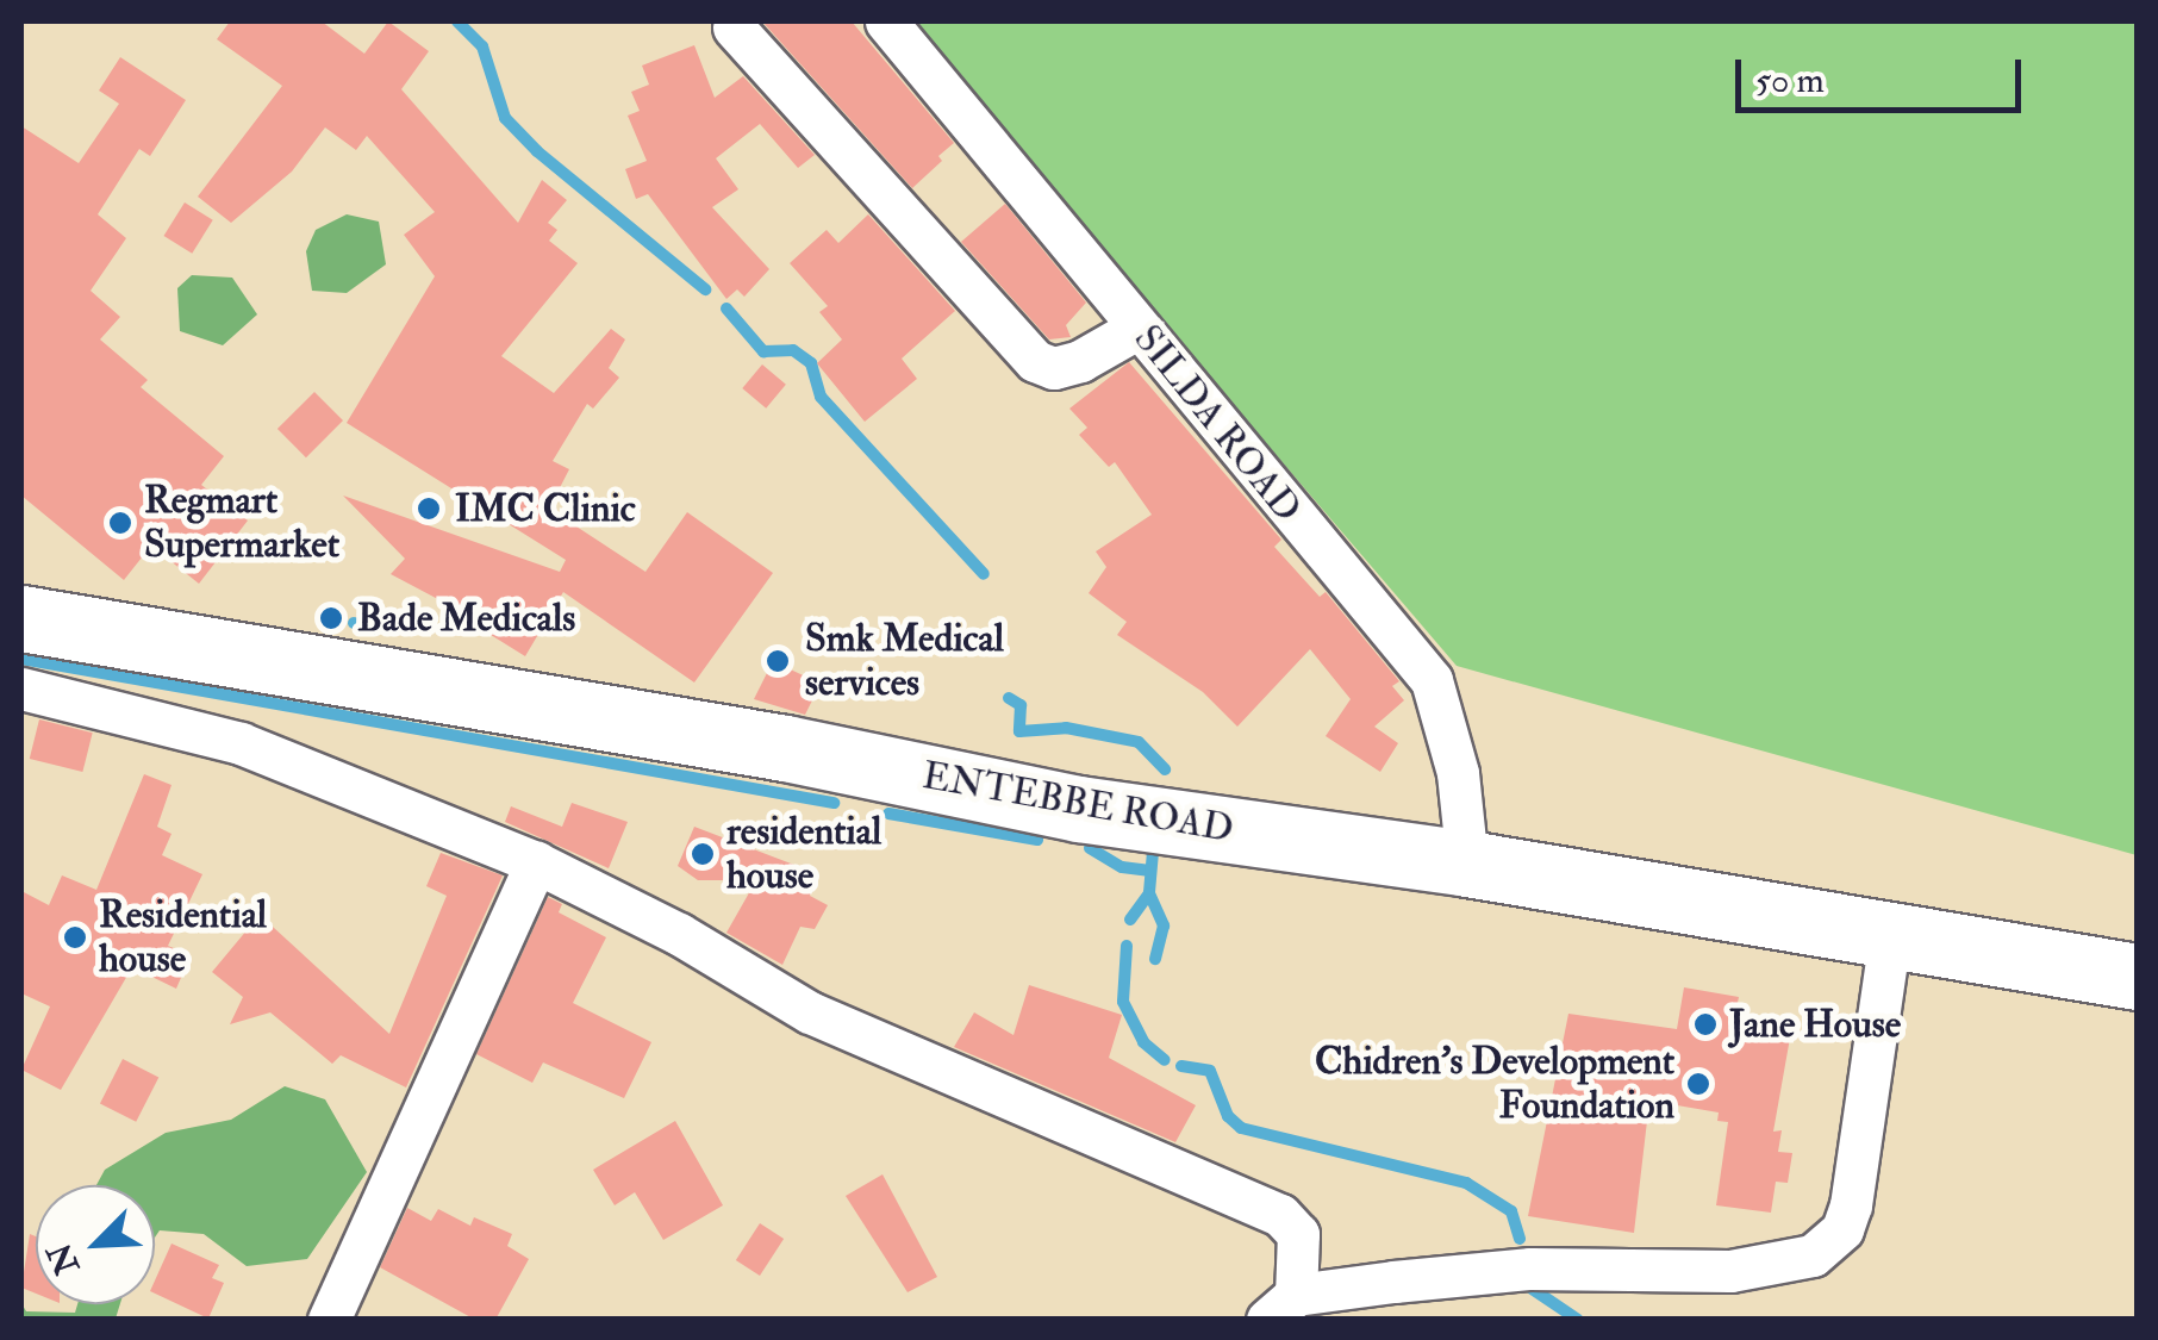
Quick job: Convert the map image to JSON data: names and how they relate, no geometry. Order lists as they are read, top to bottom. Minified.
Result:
{"streets":{"main road":["ENTEBBE ROAD"],"street":["SILDA ROAD"]},"crossings":[["SILDA ROAD","ENTEBBE ROAD"]],"places":["IMC Clinic","Regmart Supermarket","Bade Medicals","Smk Medical services","residential house","Residential house","Jane House","Chidren's Development Foundation"],"scale_bar":"50 m","north":"bottom left"}
